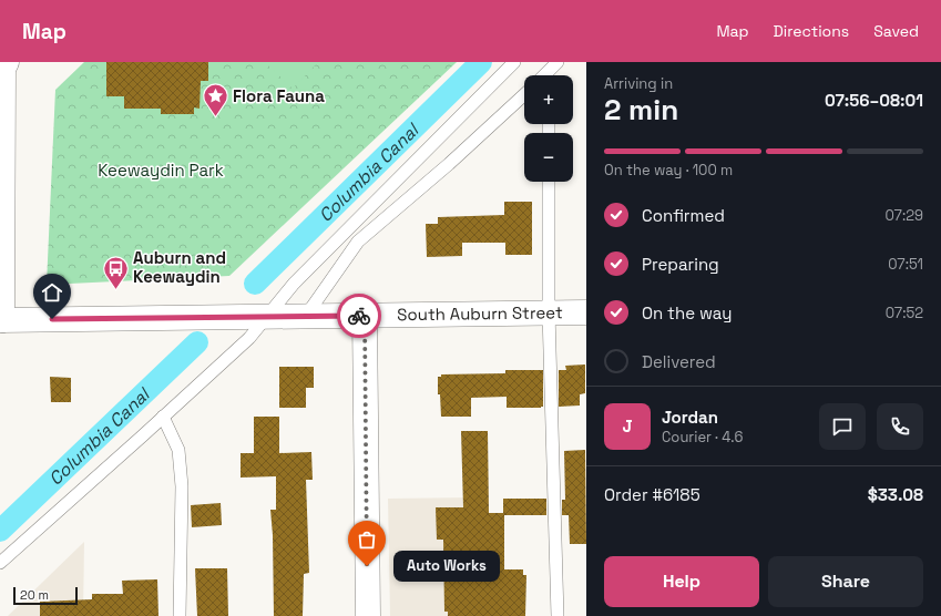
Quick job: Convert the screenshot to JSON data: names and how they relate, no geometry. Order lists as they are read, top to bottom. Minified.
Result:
{"streets":{"street":["South Auburn Street"]},"water":["Columbia Canal"],"parks":["Keewaydin Park"],"places":{"place":["Flora Fauna"],"bus stop":["Auburn and Keewaydin"],"other":["Auto Works"]},"scale_bar":"20 m","page":{"header":"Map","nav":["Map","Directions","Saved"],"heading":["2 min","Arriving in","07:56–08:01"],"panel":["Jordan","Courier · 4.6","Order #6185","$33.08"],"map_buttons":["+","−"],"bar":"On the way · 100 m","list":[["Confirmed","07:29"],["Preparing","07:51"],["On the way","07:52"],"Delivered"],"round":"J","buttons":["Help","Share"],"bubble":"Auto Works","scale":"20 m"}}
